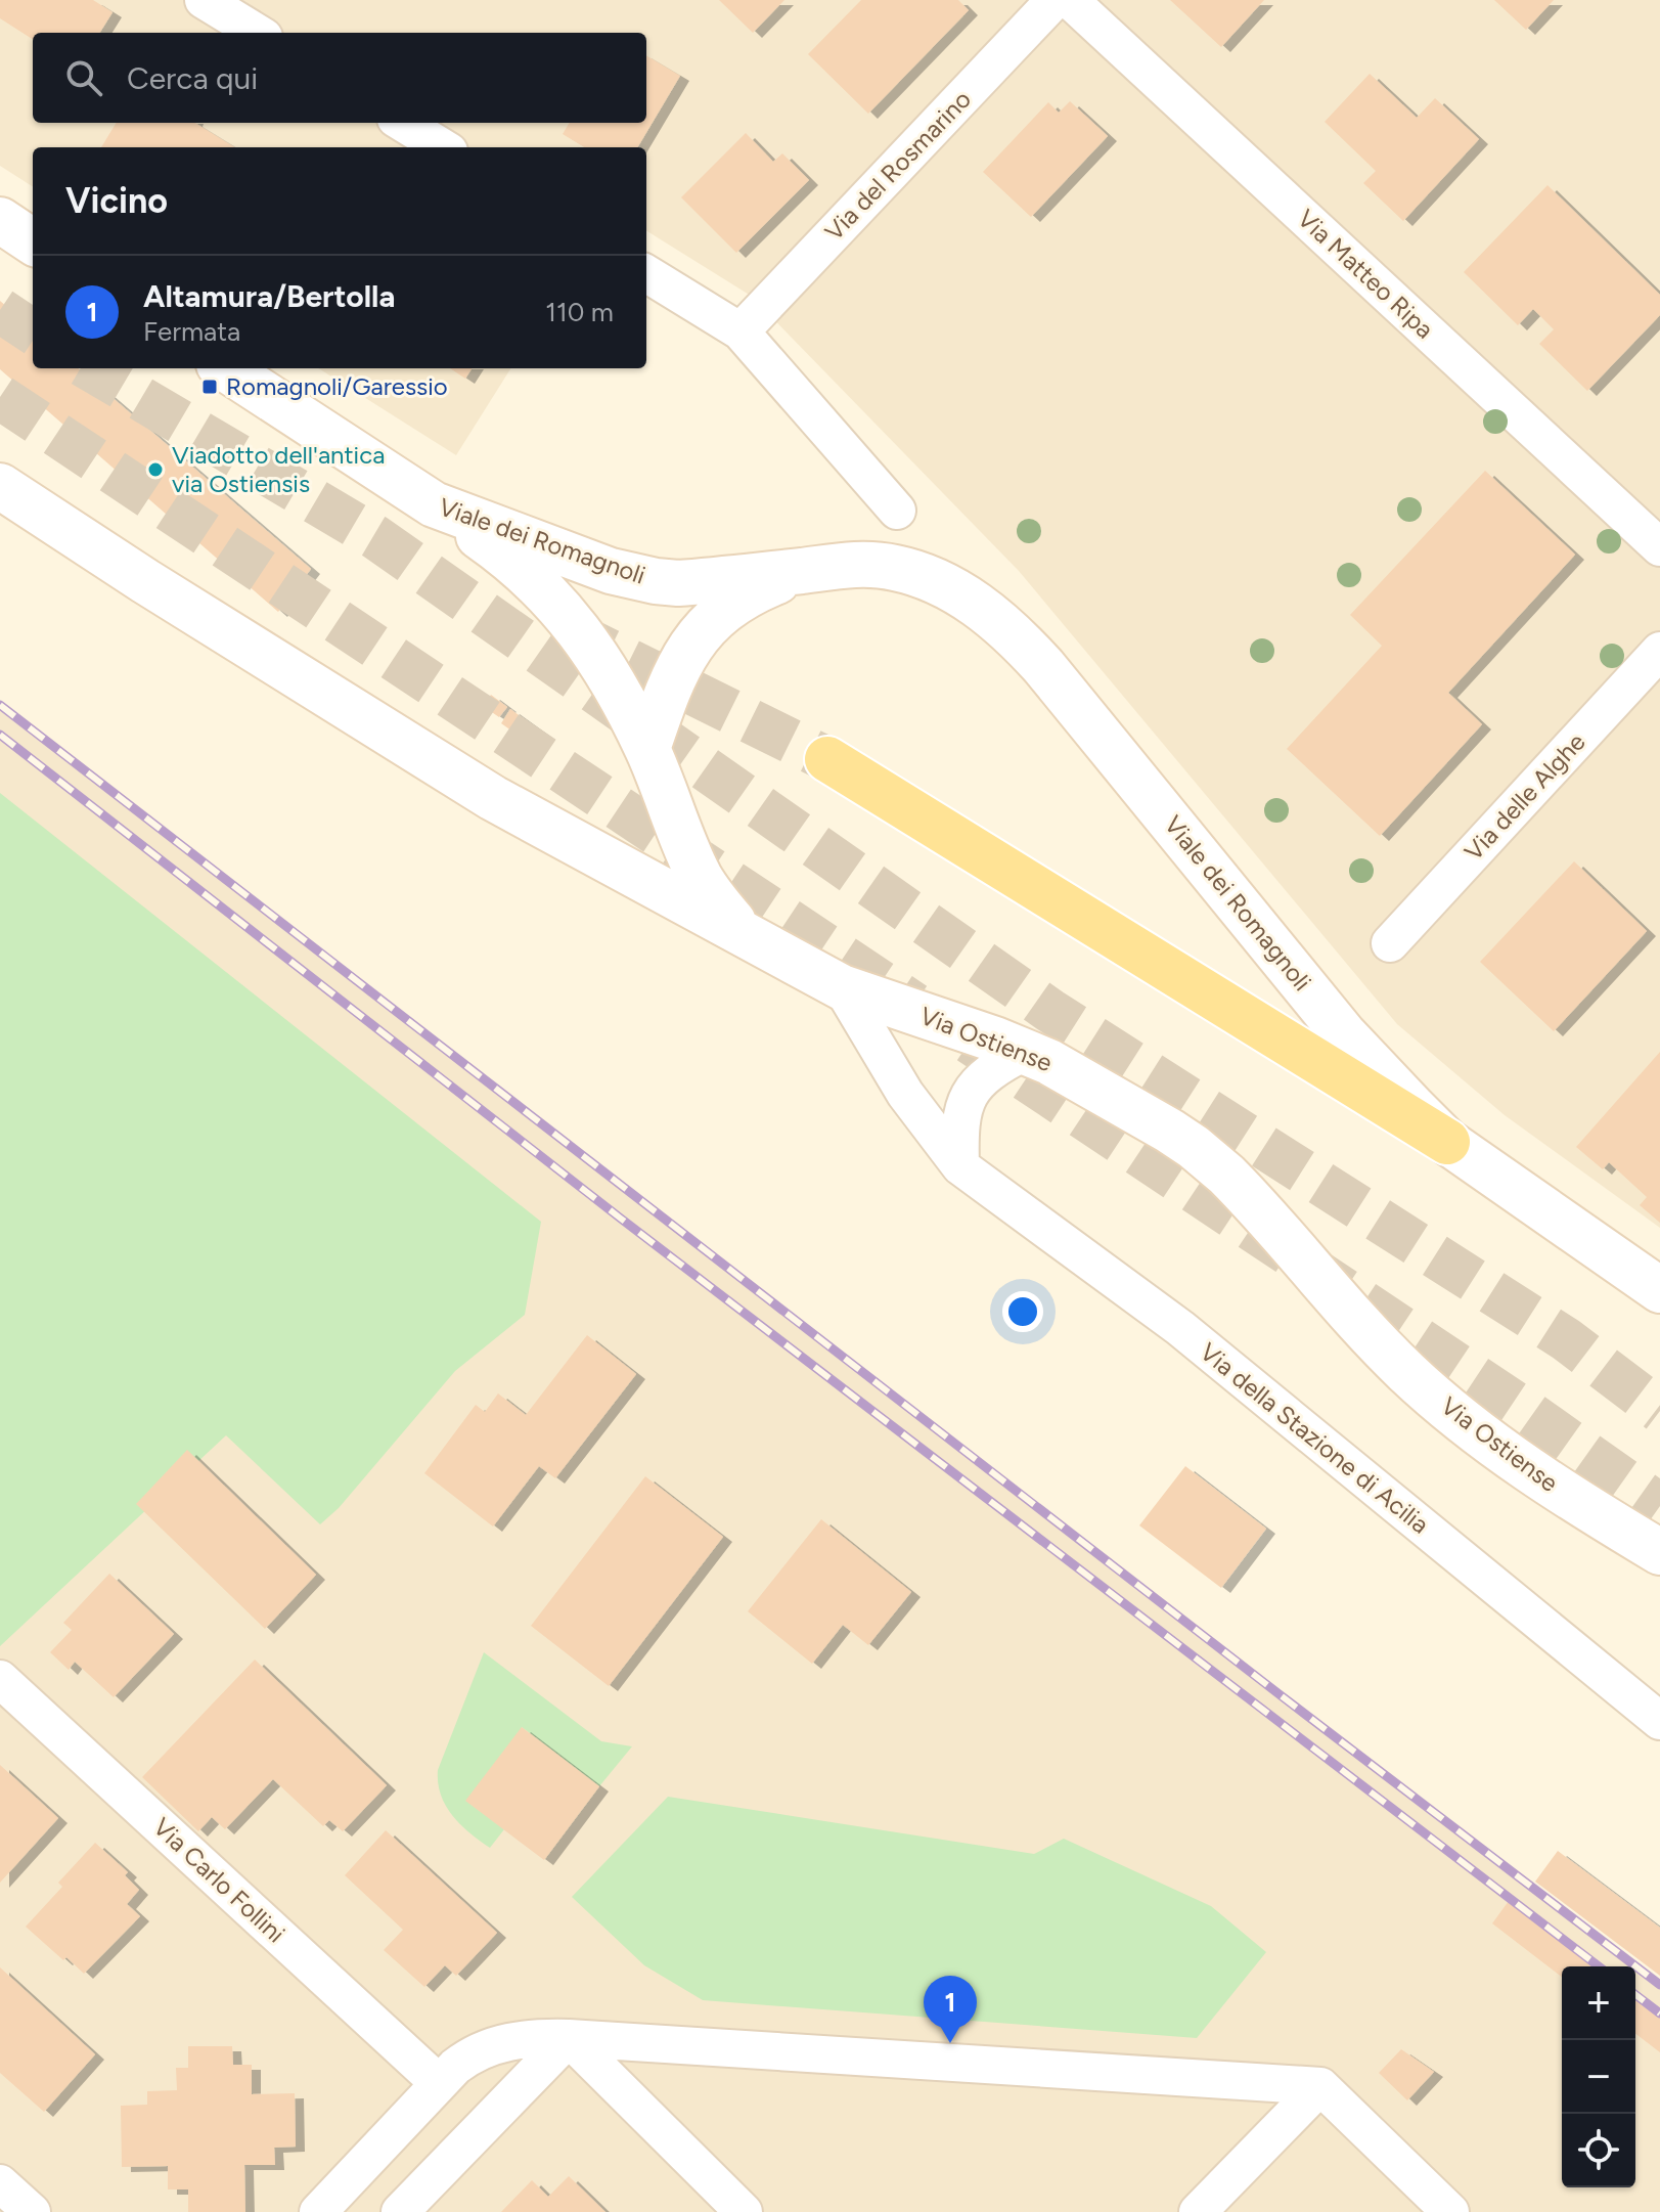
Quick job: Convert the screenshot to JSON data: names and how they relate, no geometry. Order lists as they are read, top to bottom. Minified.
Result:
{"streets":{"main road":["Viale dei Romagnoli","Via Ostiense"],"street":["Via del Rosmarino","Via Matteo Ripa","Via delle Alghe","Via della Stazione di Acilia","Via Carlo Follini"]},"crossings":[["Viale dei Romagnoli","Via Ostiense"],["Via Ostiense","Via della Stazione di Acilia"]],"places":{"transit":["Romagnoli/Garessio"],"other":["Viadotto dell'antica via Ostiensis"]},"page":{"search":"Cerca qui","heading":"Vicino","list":[{"mark":"1","name":"Altamura/Bertolla","note":"Fermata","value":"110 m"}],"map_buttons":["+","−"],"pins":"1"}}
